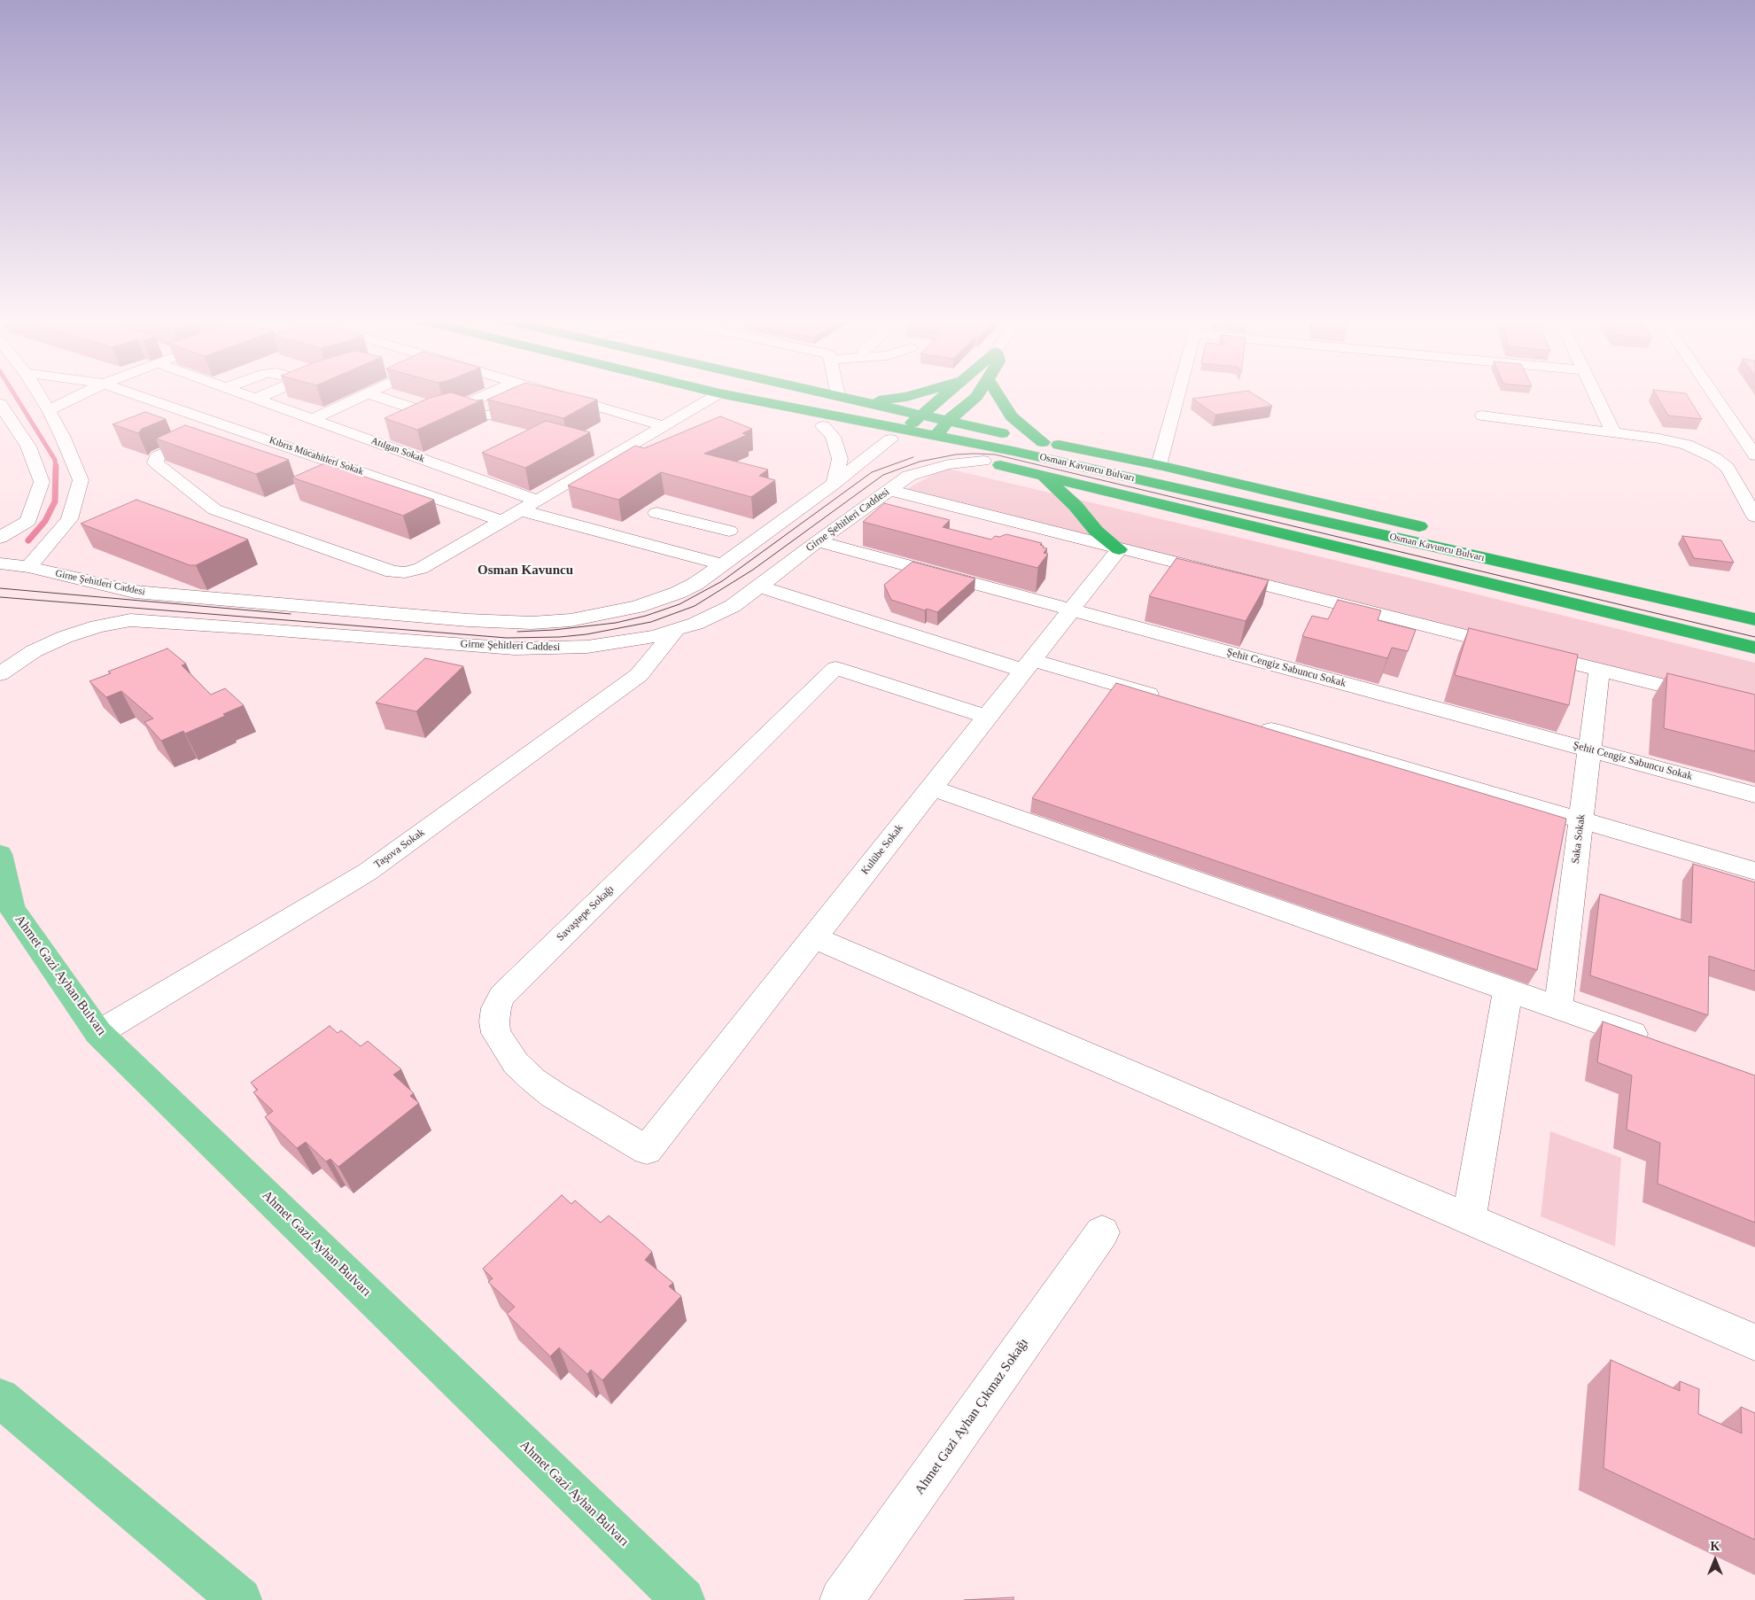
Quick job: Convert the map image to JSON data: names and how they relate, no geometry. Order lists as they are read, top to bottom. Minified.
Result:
{"streets":{"highway":["Osman Kavuncu Bulvarı"],"main road":["Ahmet Gazi Ayhan Bulvarı"],"street":["Atılgan Sokak","Kıbrıs Mücahitleri Sokak","Girne Şehitleri Caddesi","Şehit Cengiz Sabuncu Sokak","Saka Sokak","Taşova Sokak","Kulübe Sokak","Savaştepe Sokağı","Ahmet Gazi Ayhan Çıkmaz Sokağı"]},"crossings":[["Osman Kavuncu Bulvarı","Girne Şehitleri Caddesi"],["Girne Şehitleri Caddesi","Şehit Cengiz Sabuncu Sokak"],["Girne Şehitleri Caddesi","Taşova Sokak"],["Şehit Cengiz Sabuncu Sokak","Saka Sokak"],["Şehit Cengiz Sabuncu Sokak","Kulübe Sokak"],["Taşova Sokak","Ahmet Gazi Ayhan Bulvarı"],["Kulübe Sokak","Savaştepe Sokağı"]],"districts":["Osman Kavuncu"],"north":"top"}
